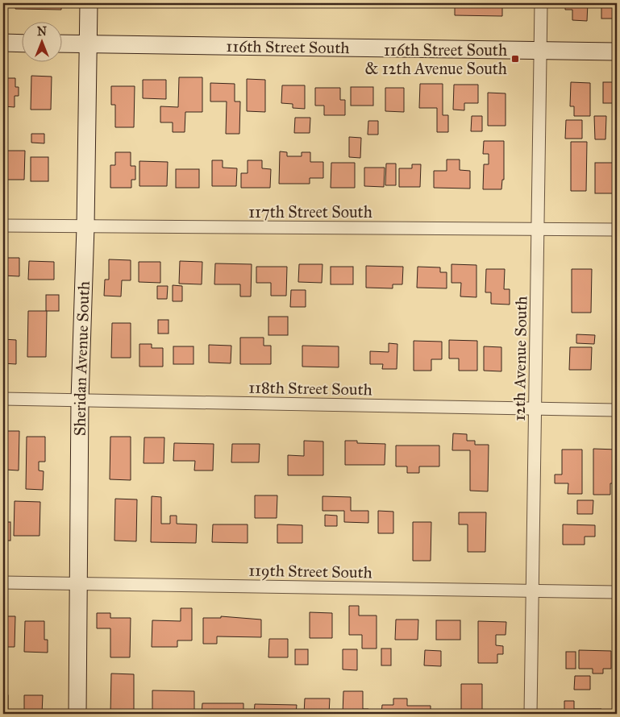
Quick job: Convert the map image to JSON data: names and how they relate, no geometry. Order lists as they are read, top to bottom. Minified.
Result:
{"streets":{"street":["116th Street South","117th Street South","Sheridan Avenue South","12th Avenue South","118th Street South","119th Street South"]},"crossings":[["116th Street South","Sheridan Avenue South"],["116th Street South","12th Avenue South"],["117th Street South","Sheridan Avenue South"],["117th Street South","12th Avenue South"],["Sheridan Avenue South","118th Street South"],["Sheridan Avenue South","119th Street South"],["12th Avenue South","118th Street South"],["12th Avenue South","119th Street South"]],"places":{"transit":["116th Street South & 12th Avenue South"]},"north":"top"}
